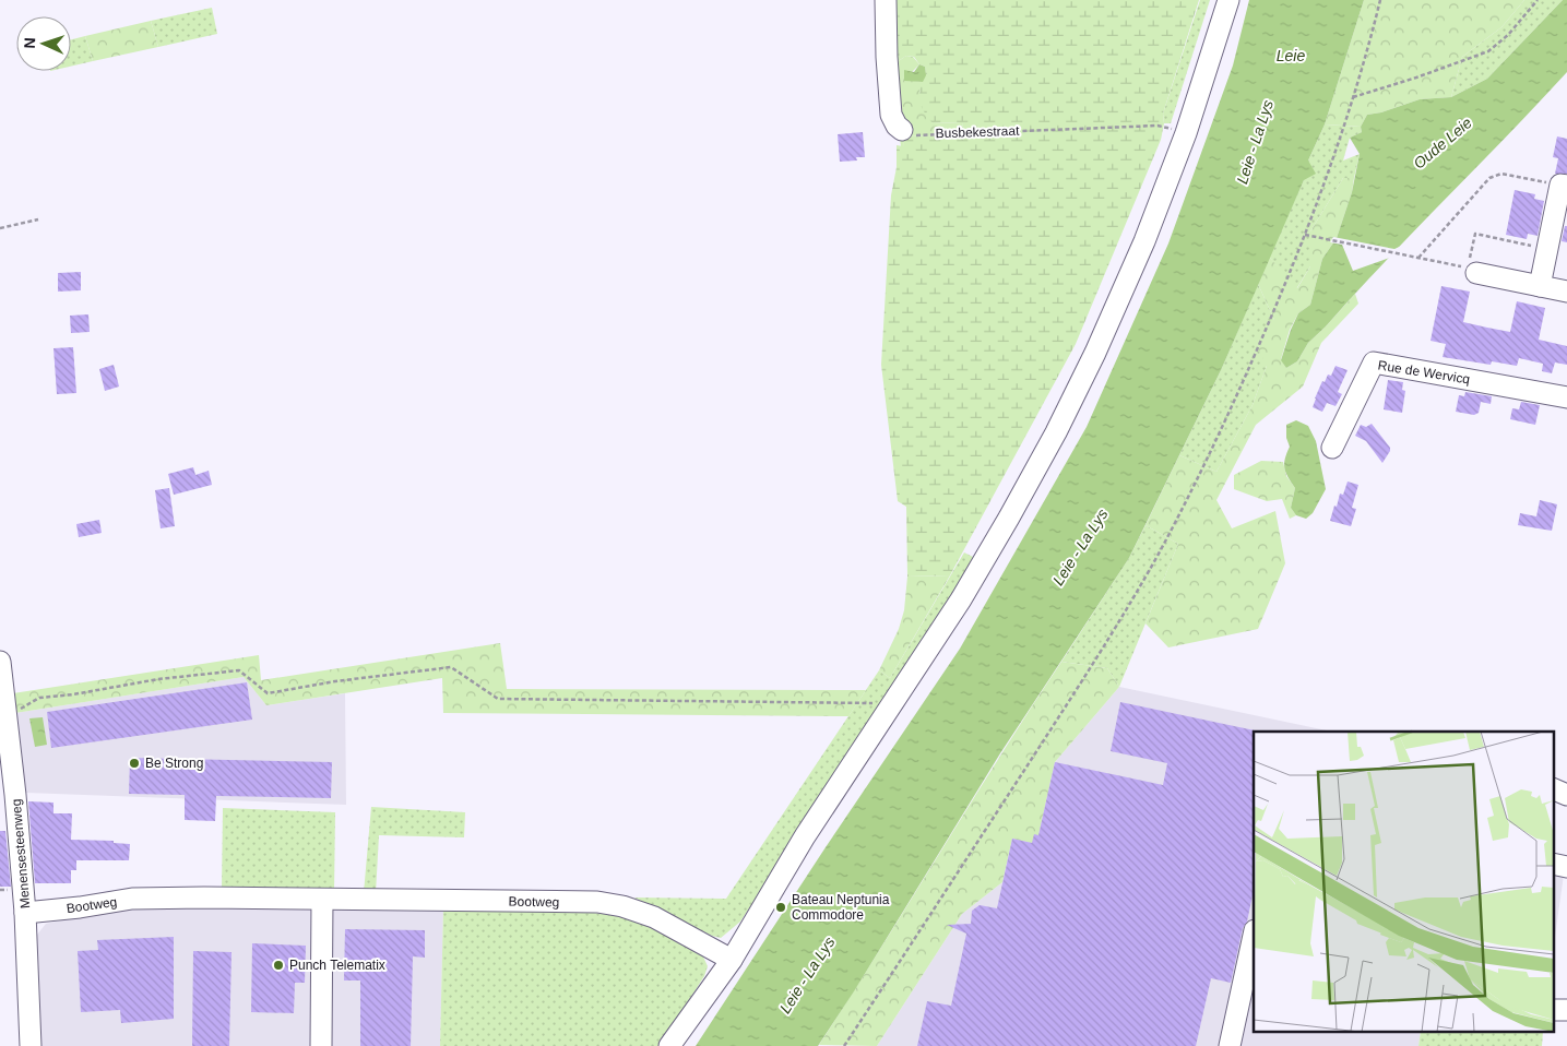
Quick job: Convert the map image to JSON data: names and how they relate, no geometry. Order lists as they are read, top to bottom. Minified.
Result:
{"streets":{"street":["Rue de Wervicq","Menensesteenweg","Bootweg"],"path":["Busbekestraat"]},"crossings":[["Menensesteenweg","Bootweg"]],"water":["Leie","Leie - La Lys","Oude Leie"],"places":["Be Strong","Bateau Neptunia Commodore","Punch Telematix"],"north":"left"}
